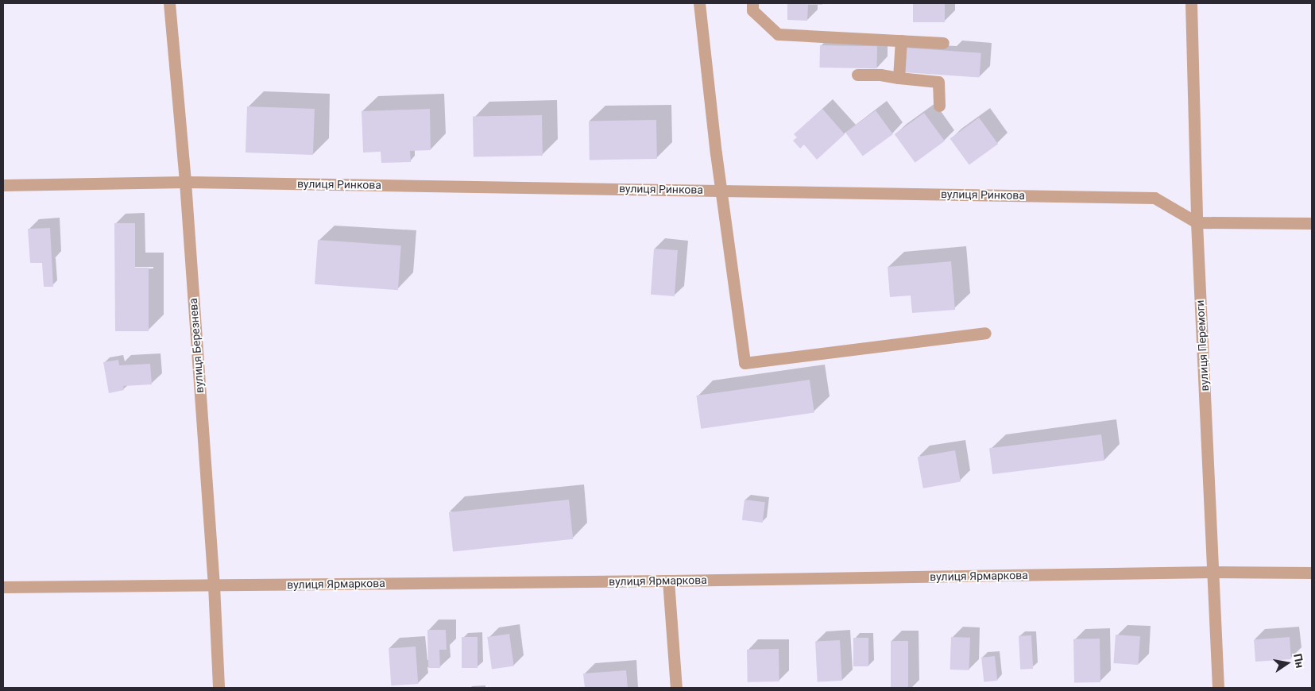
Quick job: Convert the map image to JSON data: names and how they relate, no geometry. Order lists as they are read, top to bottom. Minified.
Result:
{"streets":{"street":["вулиця Ринкова","вулиця Березнева","вулиця Перемоги","вулиця Ярмаркова"]},"crossings":[["вулиця Ринкова","вулиця Березнева"],["вулиця Ринкова","вулиця Перемоги"],["вулиця Березнева","вулиця Ярмаркова"],["вулиця Перемоги","вулиця Ярмаркова"]],"north":"right"}
